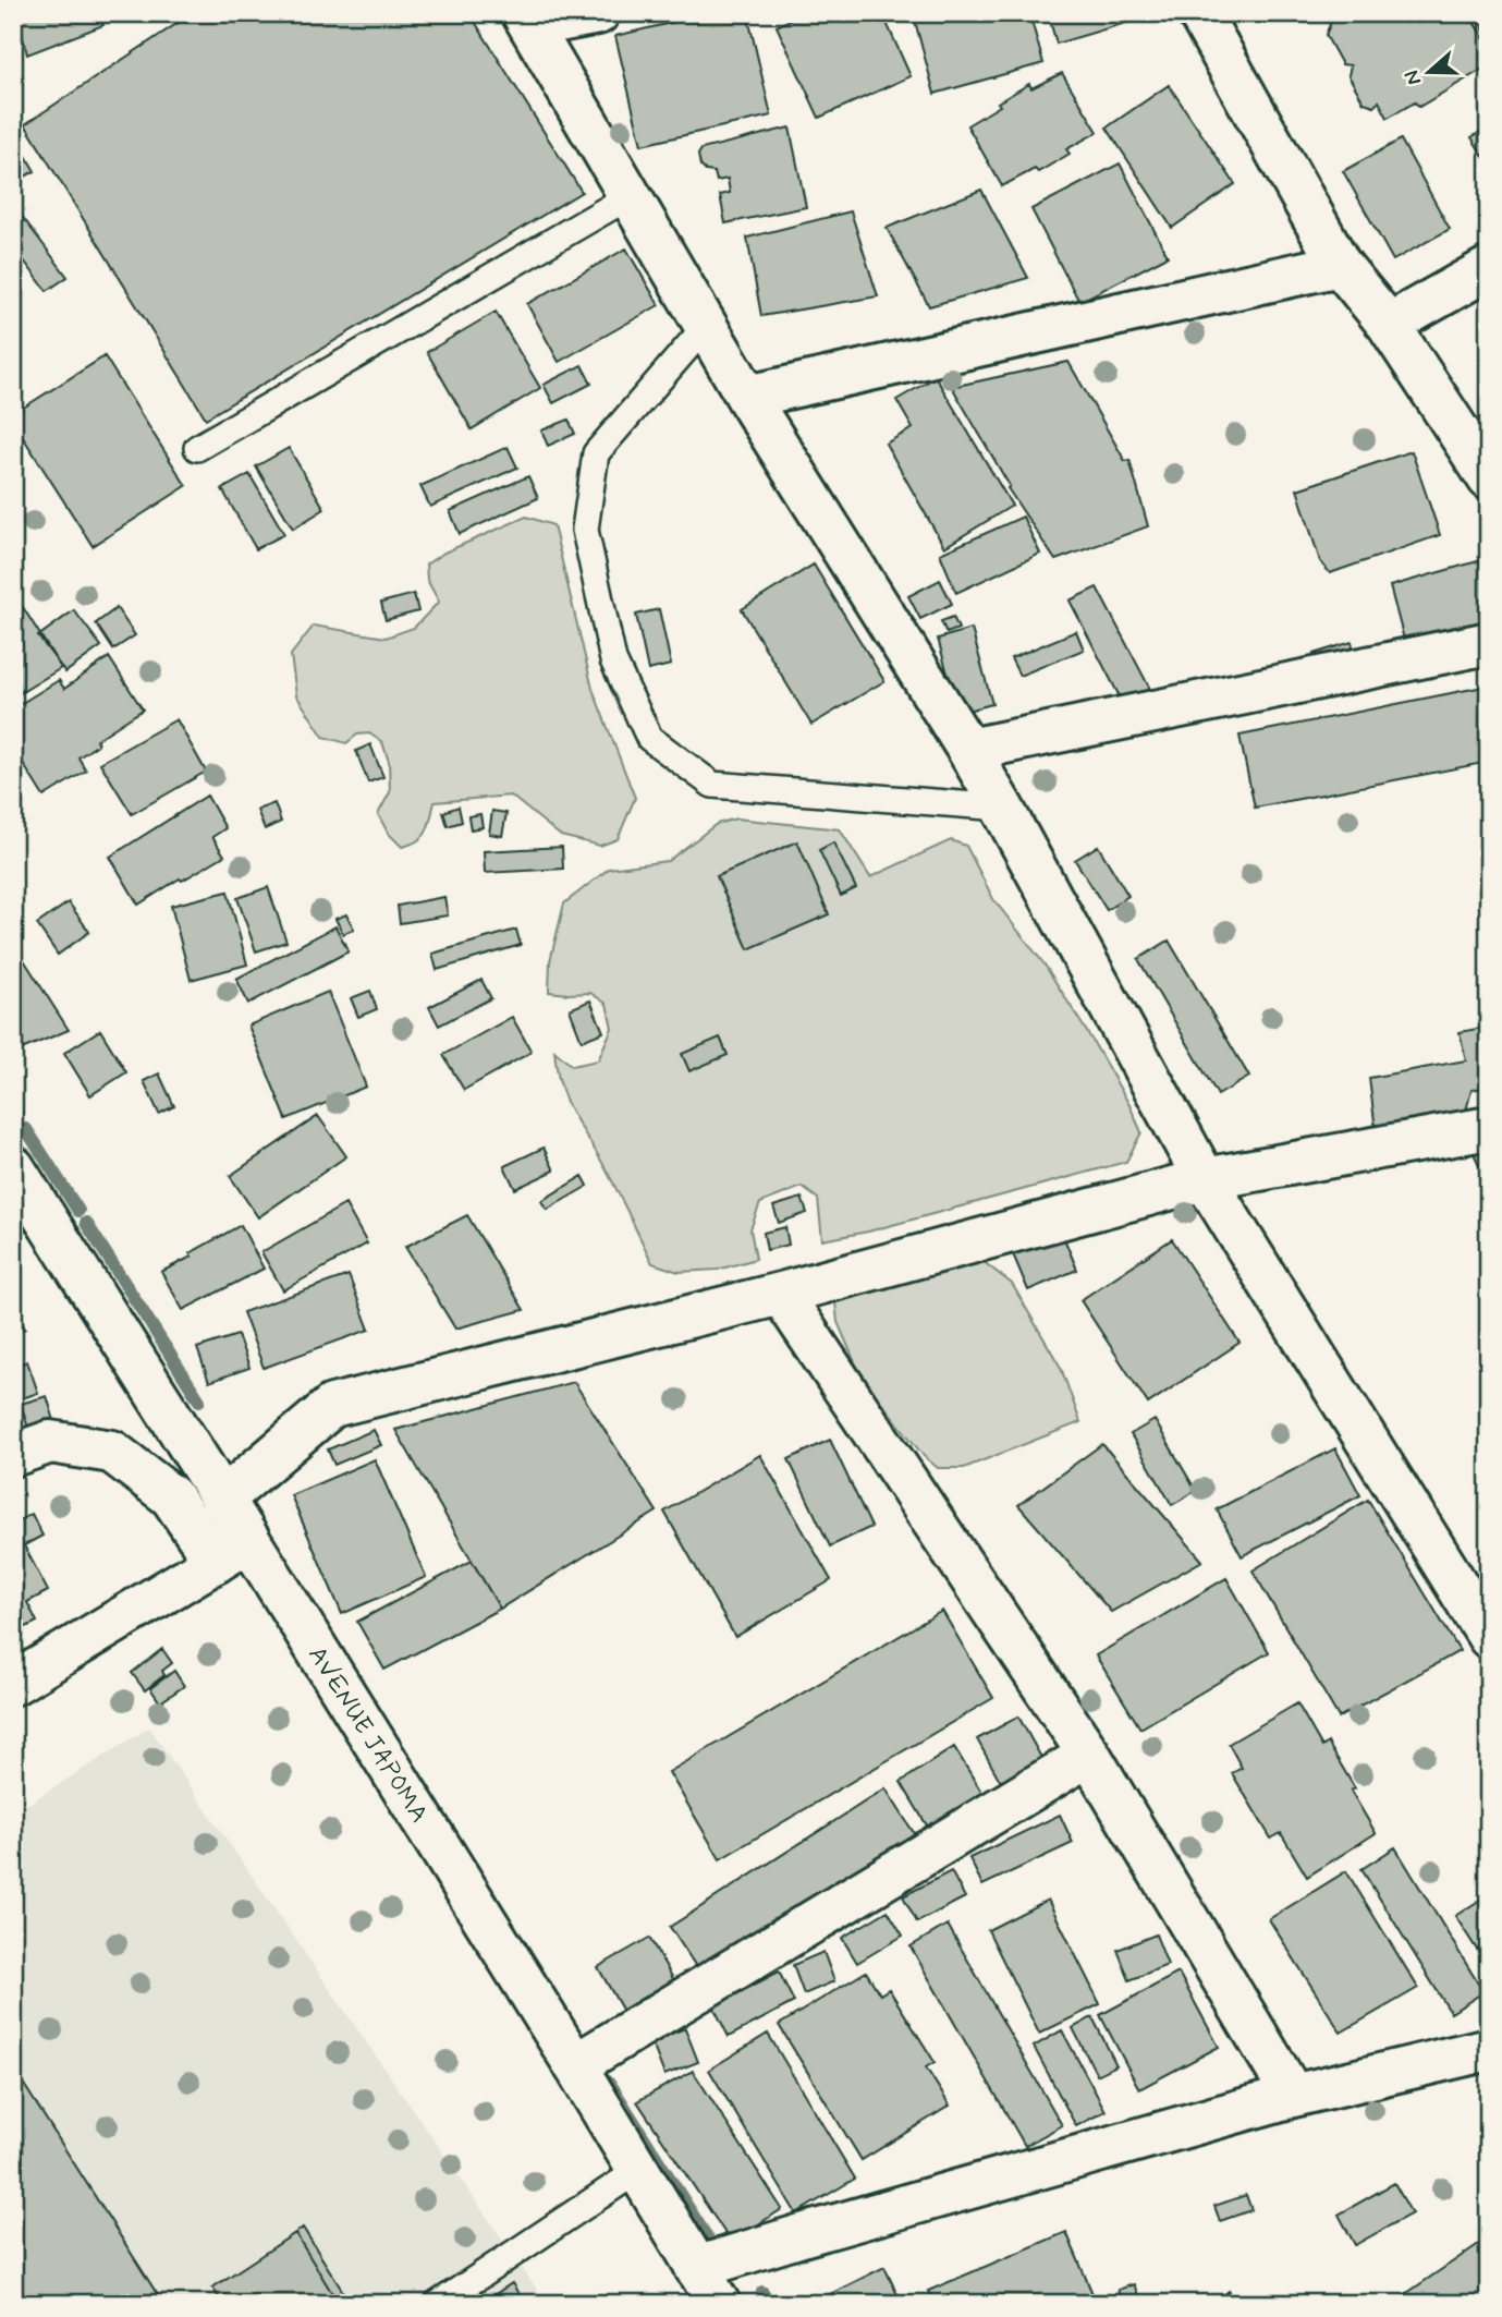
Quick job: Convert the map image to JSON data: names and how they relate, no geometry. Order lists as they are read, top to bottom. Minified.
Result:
{"streets":{"street":["AVENUE JAPOMA"]},"north":"left"}
